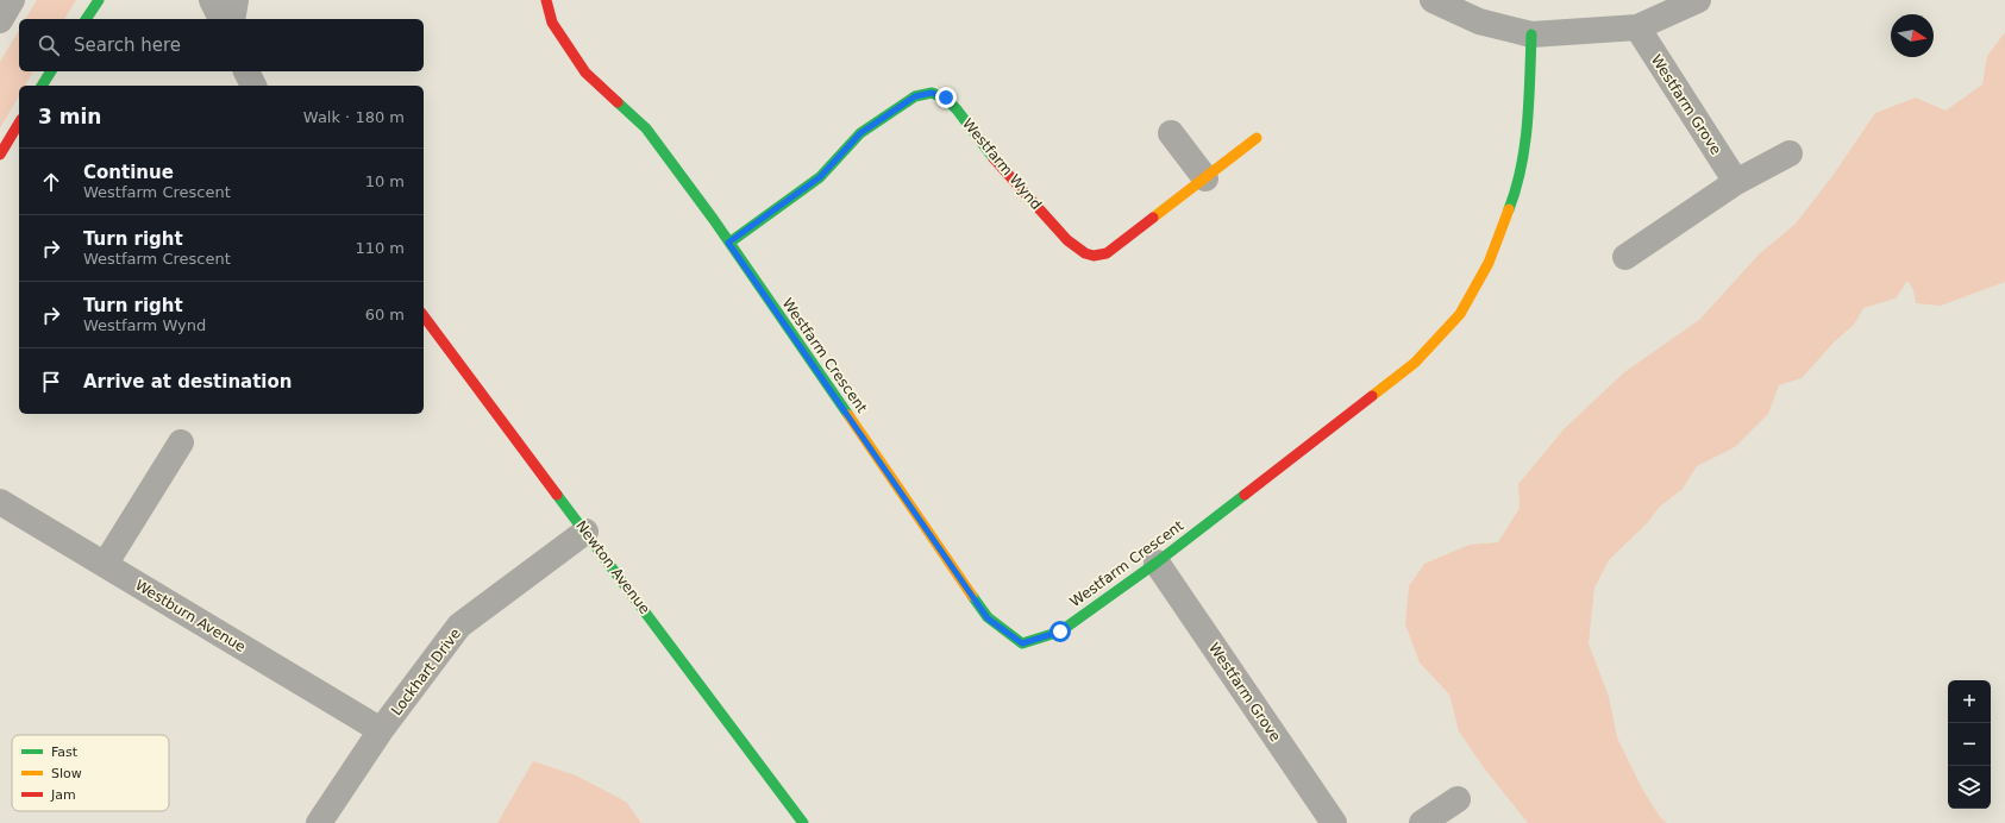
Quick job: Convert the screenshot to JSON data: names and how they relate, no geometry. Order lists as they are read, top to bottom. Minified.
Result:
{"streets":{"street":["Westfarm Grove","Westfarm Wynd","Westfarm Crescent","Newton Avenue","Westburn Avenue","Lockhart Drive"]},"crossings":[["Westfarm Grove","Westfarm Crescent"],["Westfarm Wynd","Westfarm Crescent"],["Newton Avenue","Lockhart Drive"],["Westburn Avenue","Lockhart Drive"]],"legend":["Fast","Slow","Jam"],"north":"right","page":{"search":"Search here","heading":["3 min","Walk · 180 m"],"list":[["Continue","Westfarm Crescent","10 m"],["Turn right","Westfarm Crescent","110 m"],["Turn right","Westfarm Wynd","60 m"],"Arrive at destination"],"map_buttons":["+","−"]}}
